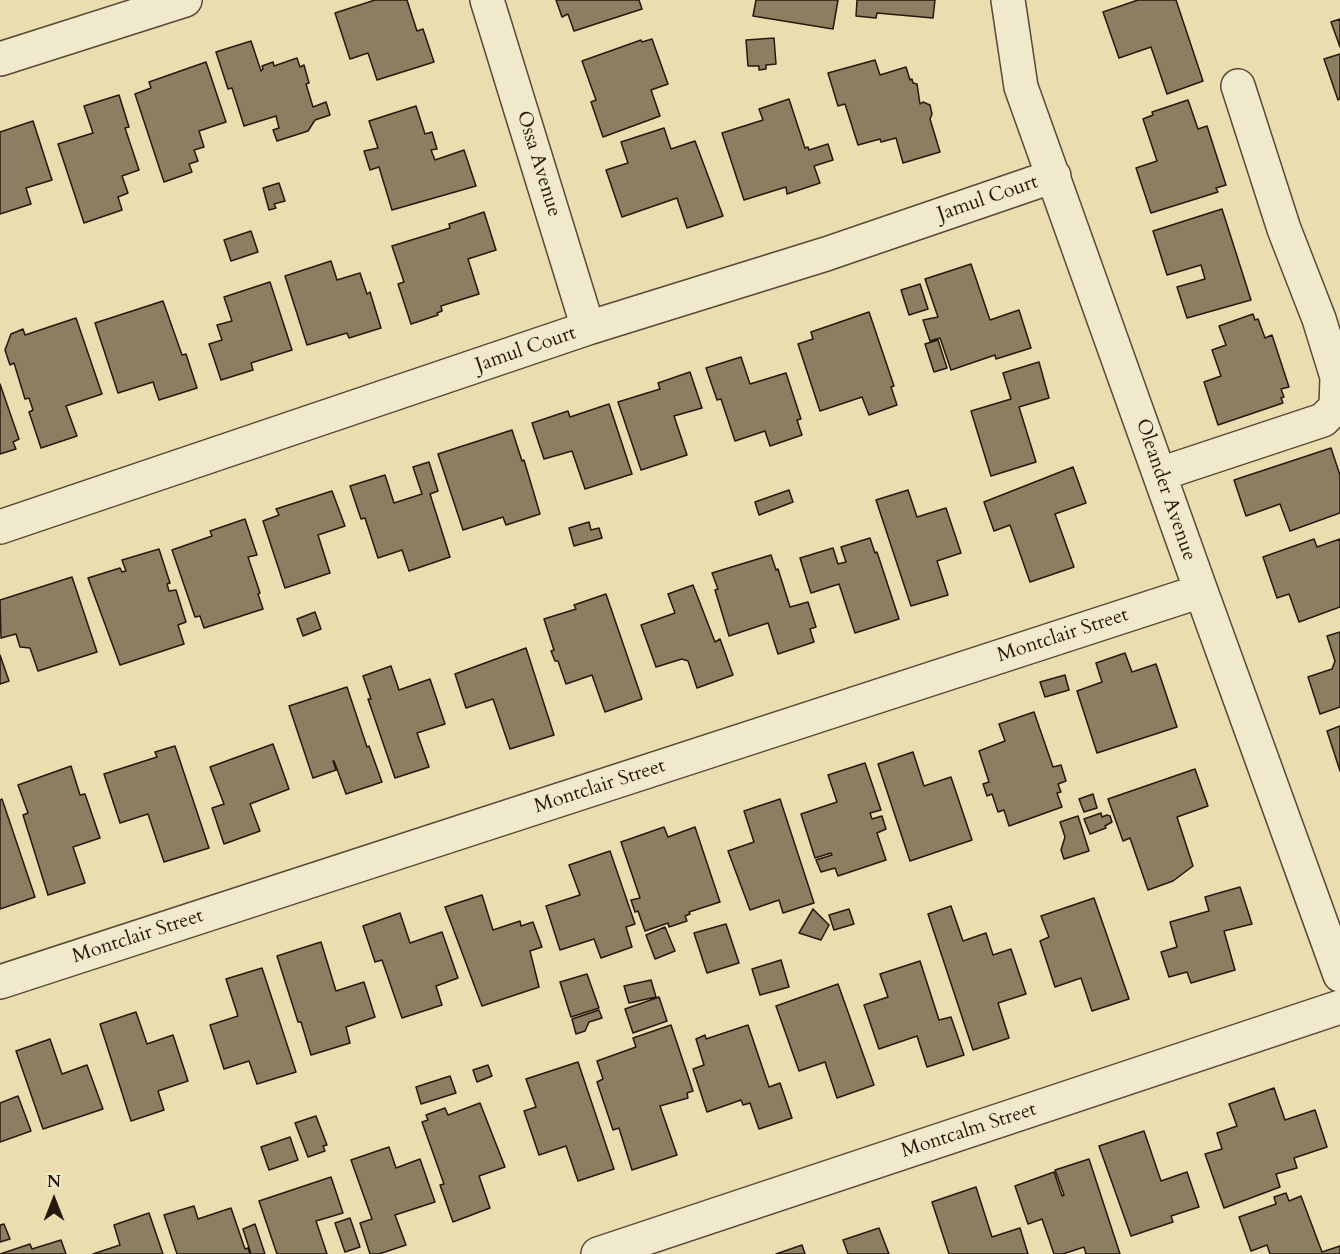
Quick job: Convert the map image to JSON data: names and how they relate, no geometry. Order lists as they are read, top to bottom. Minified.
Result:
{"streets":{"street":["Ossa Avenue","Jamul Court","Oleander Avenue","Montclair Street","Montcalm Street"]},"crossings":[["Ossa Avenue","Jamul Court"],["Jamul Court","Oleander Avenue"],["Oleander Avenue","Montclair Street"]],"north":"top"}
